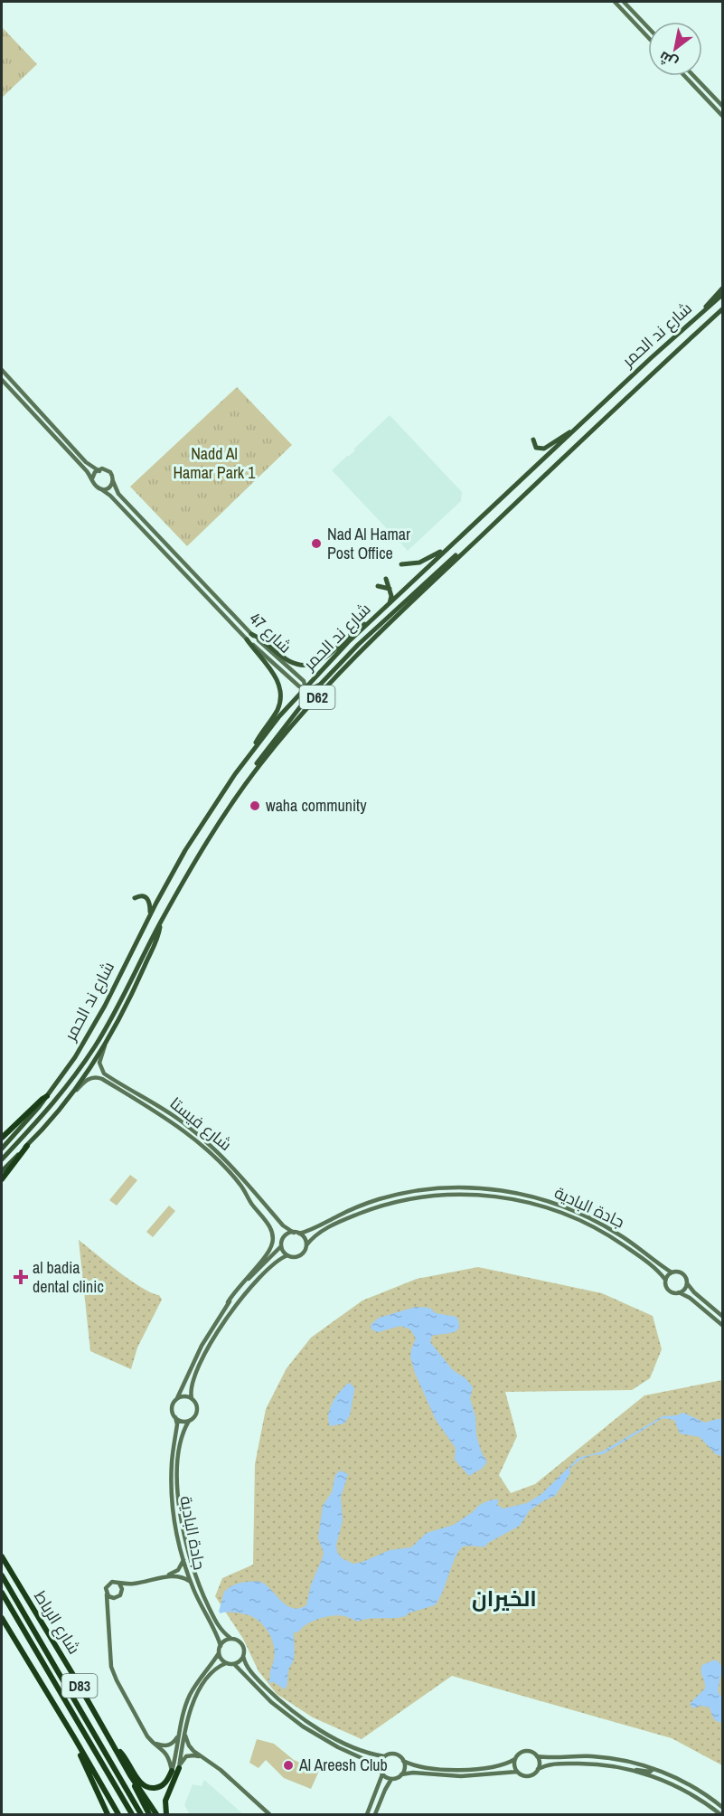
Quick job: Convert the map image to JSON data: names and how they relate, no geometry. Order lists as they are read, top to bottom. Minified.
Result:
{"streets":{"highway":["شارع الرباط","D83"],"main road":["شارع ند الحمر","D62"],"street":["شارع 47","شارع فيستا","جادة البادية"]},"crossings":[["شارع ند الحمر","شارع 47"],["شارع فيستا","جادة البادية"]],"districts":["الخيران"],"parks":["Nadd Al Hamar Park 1"],"places":{"other":["Nad Al Hamar Post Office","waha community","Al Areesh Club"],"health":["al badia dental clinic"]},"north":"bottom left"}
